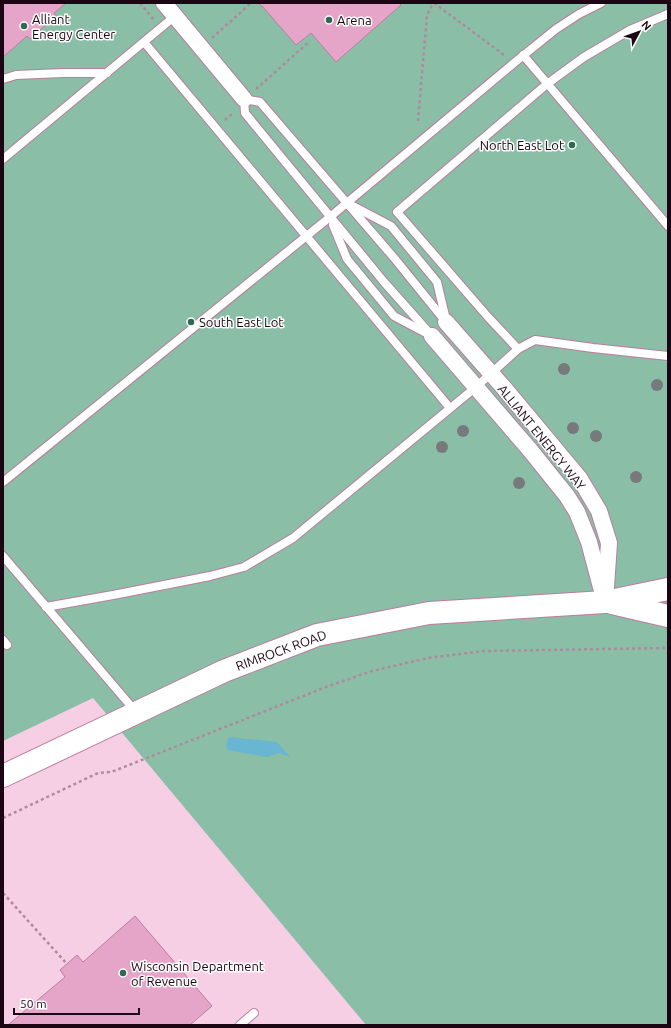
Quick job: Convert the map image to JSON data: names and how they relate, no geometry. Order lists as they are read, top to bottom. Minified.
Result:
{"streets":{"main road":["RIMROCK ROAD"],"street":["ALLIANT ENERGY WAY"]},"crossings":[["ALLIANT ENERGY WAY","RIMROCK ROAD"]],"places":["Arena","Alliant Energy Center","North East Lot","South East Lot","Wisconsin Department of Revenue"],"scale_bar":"50 m","north":"top right"}
